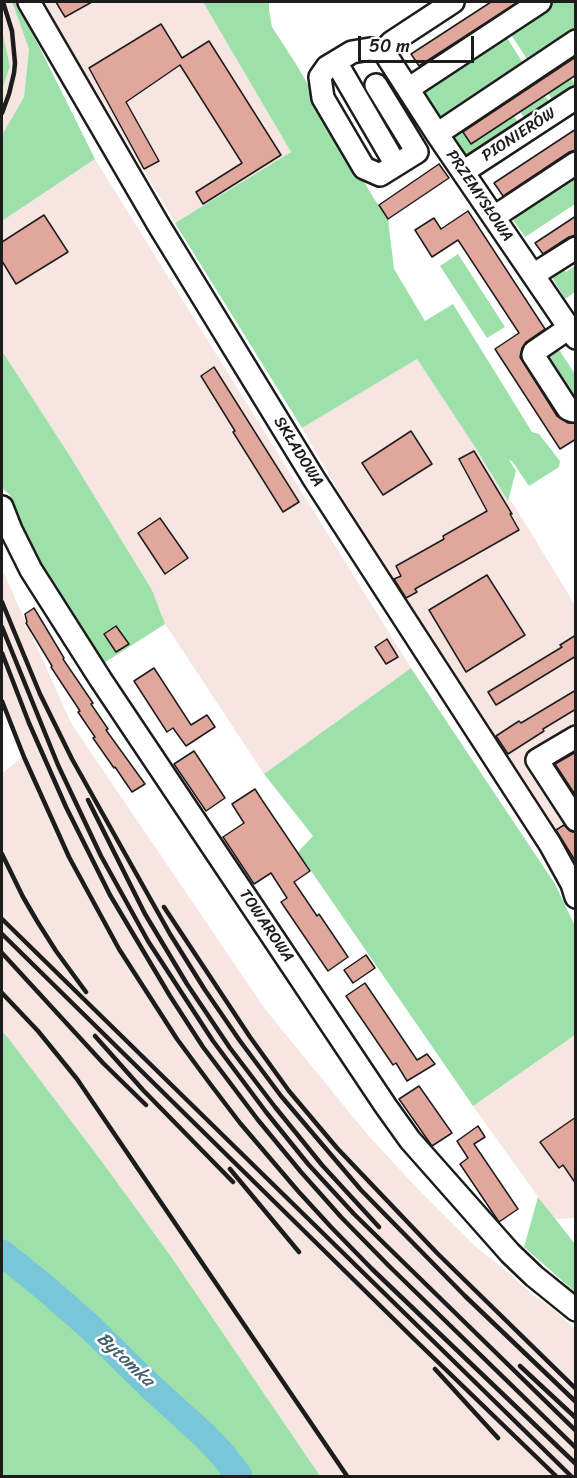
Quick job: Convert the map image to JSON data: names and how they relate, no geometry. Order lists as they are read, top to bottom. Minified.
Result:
{"streets":{"street":["PIONIERÓW","PRZEMYSŁOWA","SKŁADOWA","TOWAROWA"]},"crossings":[["PIONIERÓW","PRZEMYSŁOWA"]],"water":["Bytomka"],"scale_bar":"50 m"}
